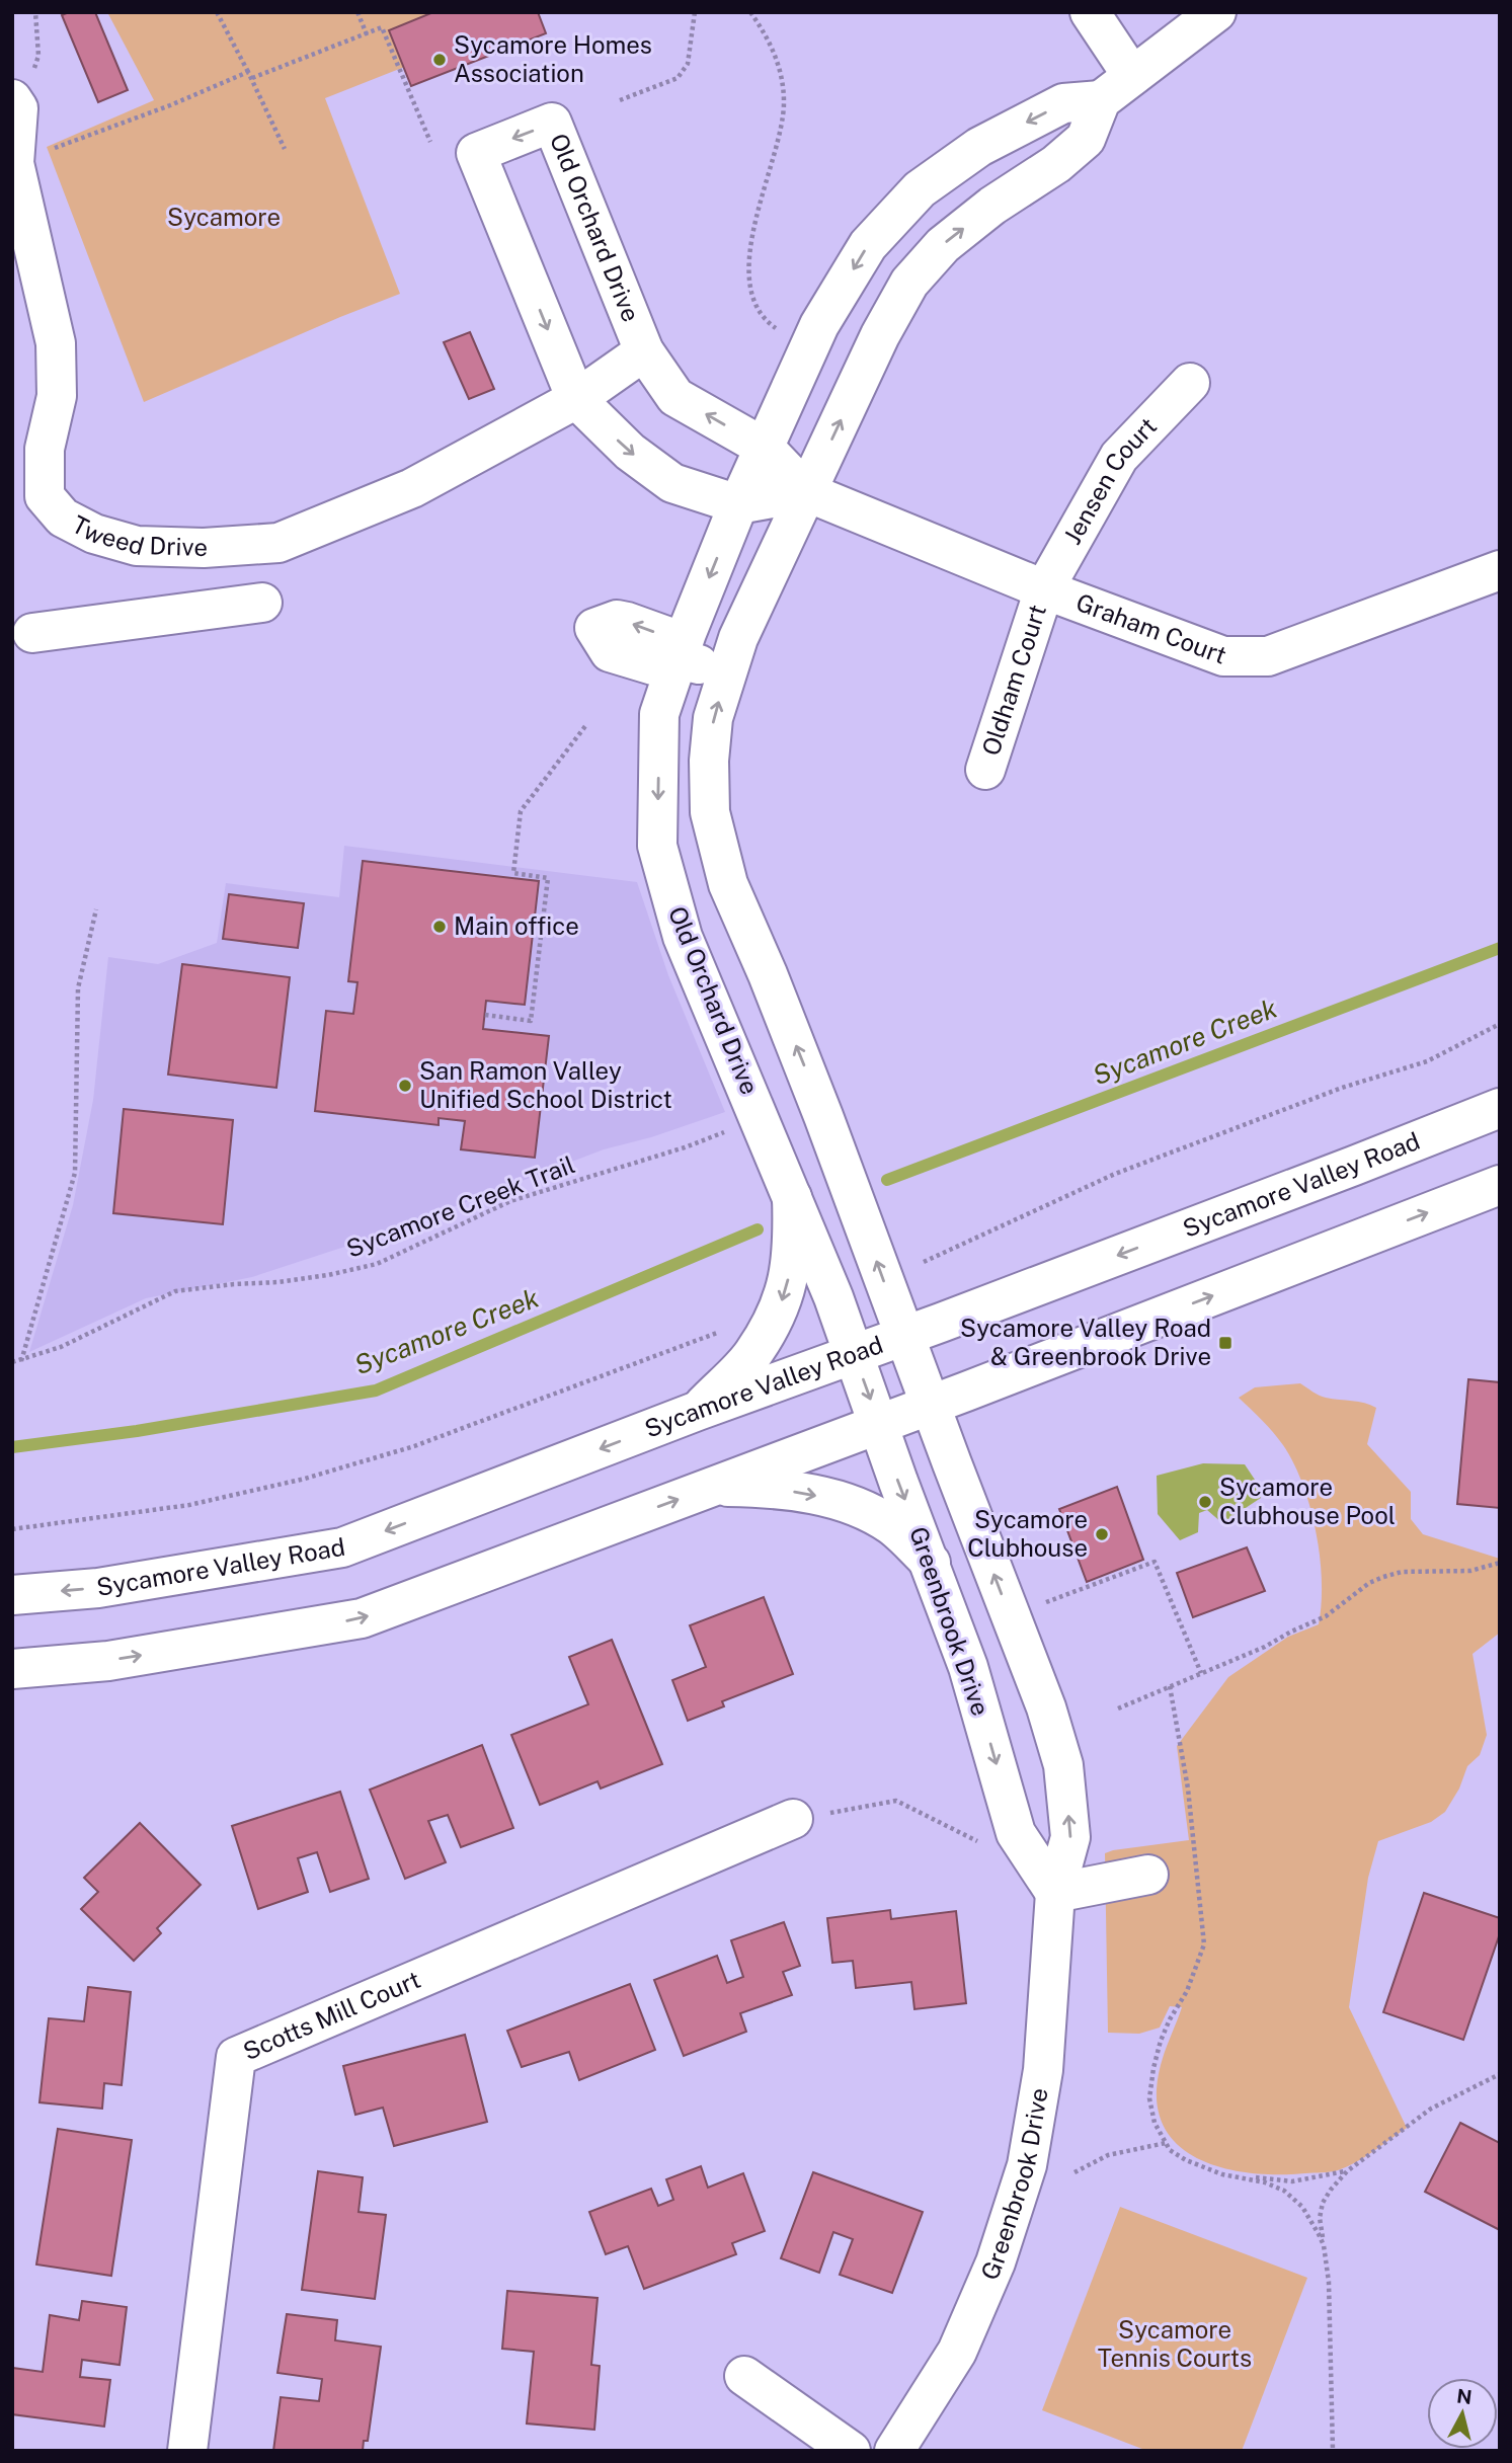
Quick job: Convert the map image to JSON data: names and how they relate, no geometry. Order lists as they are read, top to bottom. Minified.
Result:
{"streets":{"street":["Old Orchard Drive","Jensen Court","Tweed Drive","Graham Court","Oldham Court","Sycamore Valley Road","Greenbrook Drive","Scotts Mill Court"],"path":["Sycamore Creek Trail"]},"crossings":[["Old Orchard Drive","Tweed Drive"],["Old Orchard Drive","Graham Court"],["Old Orchard Drive","Sycamore Valley Road"],["Old Orchard Drive","Sycamore Creek Trail"],["Old Orchard Drive","Greenbrook Drive"],["Jensen Court","Graham Court"],["Jensen Court","Oldham Court"],["Graham Court","Oldham Court"],["Sycamore Valley Road","Greenbrook Drive"]],"water":["Sycamore Creek"],"parks":["Sycamore","Sycamore Tennis Courts"],"places":{"other":["Sycamore Homes Association","Main office","San Ramon Valley Unified School District","Sycamore Clubhouse Pool","Sycamore Clubhouse"],"transit":["Sycamore Valley Road & Greenbrook Drive"]},"north":"top"}
